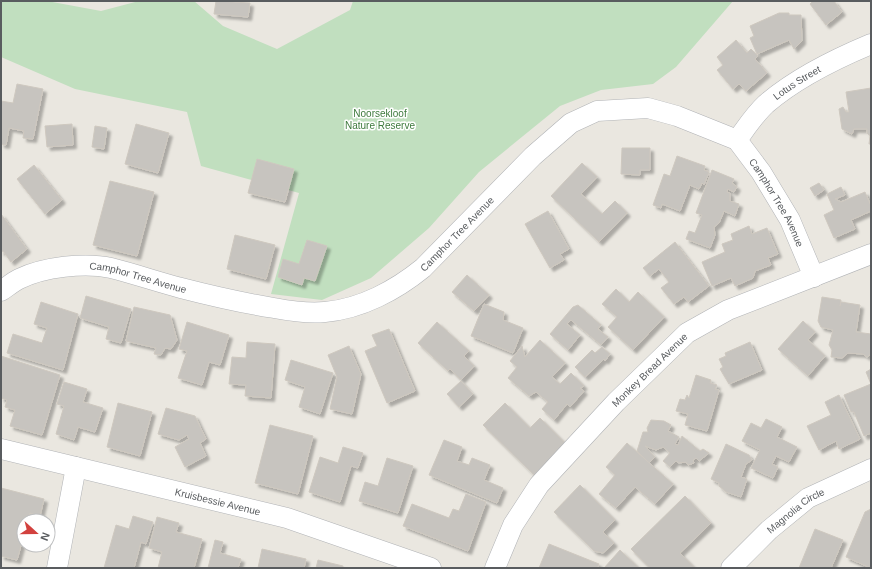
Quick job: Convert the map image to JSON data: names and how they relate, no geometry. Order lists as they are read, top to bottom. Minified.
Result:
{"streets":{"street":["Lotus Street","Camphor Tree Avenue","Monkey Bread Avenue","Kruisbessie Avenue","Magnolia Circle"]},"crossings":[["Lotus Street","Camphor Tree Avenue"],["Camphor Tree Avenue","Monkey Bread Avenue"]],"parks":["Noorsekloof Nature Reserve"],"north":"right"}
